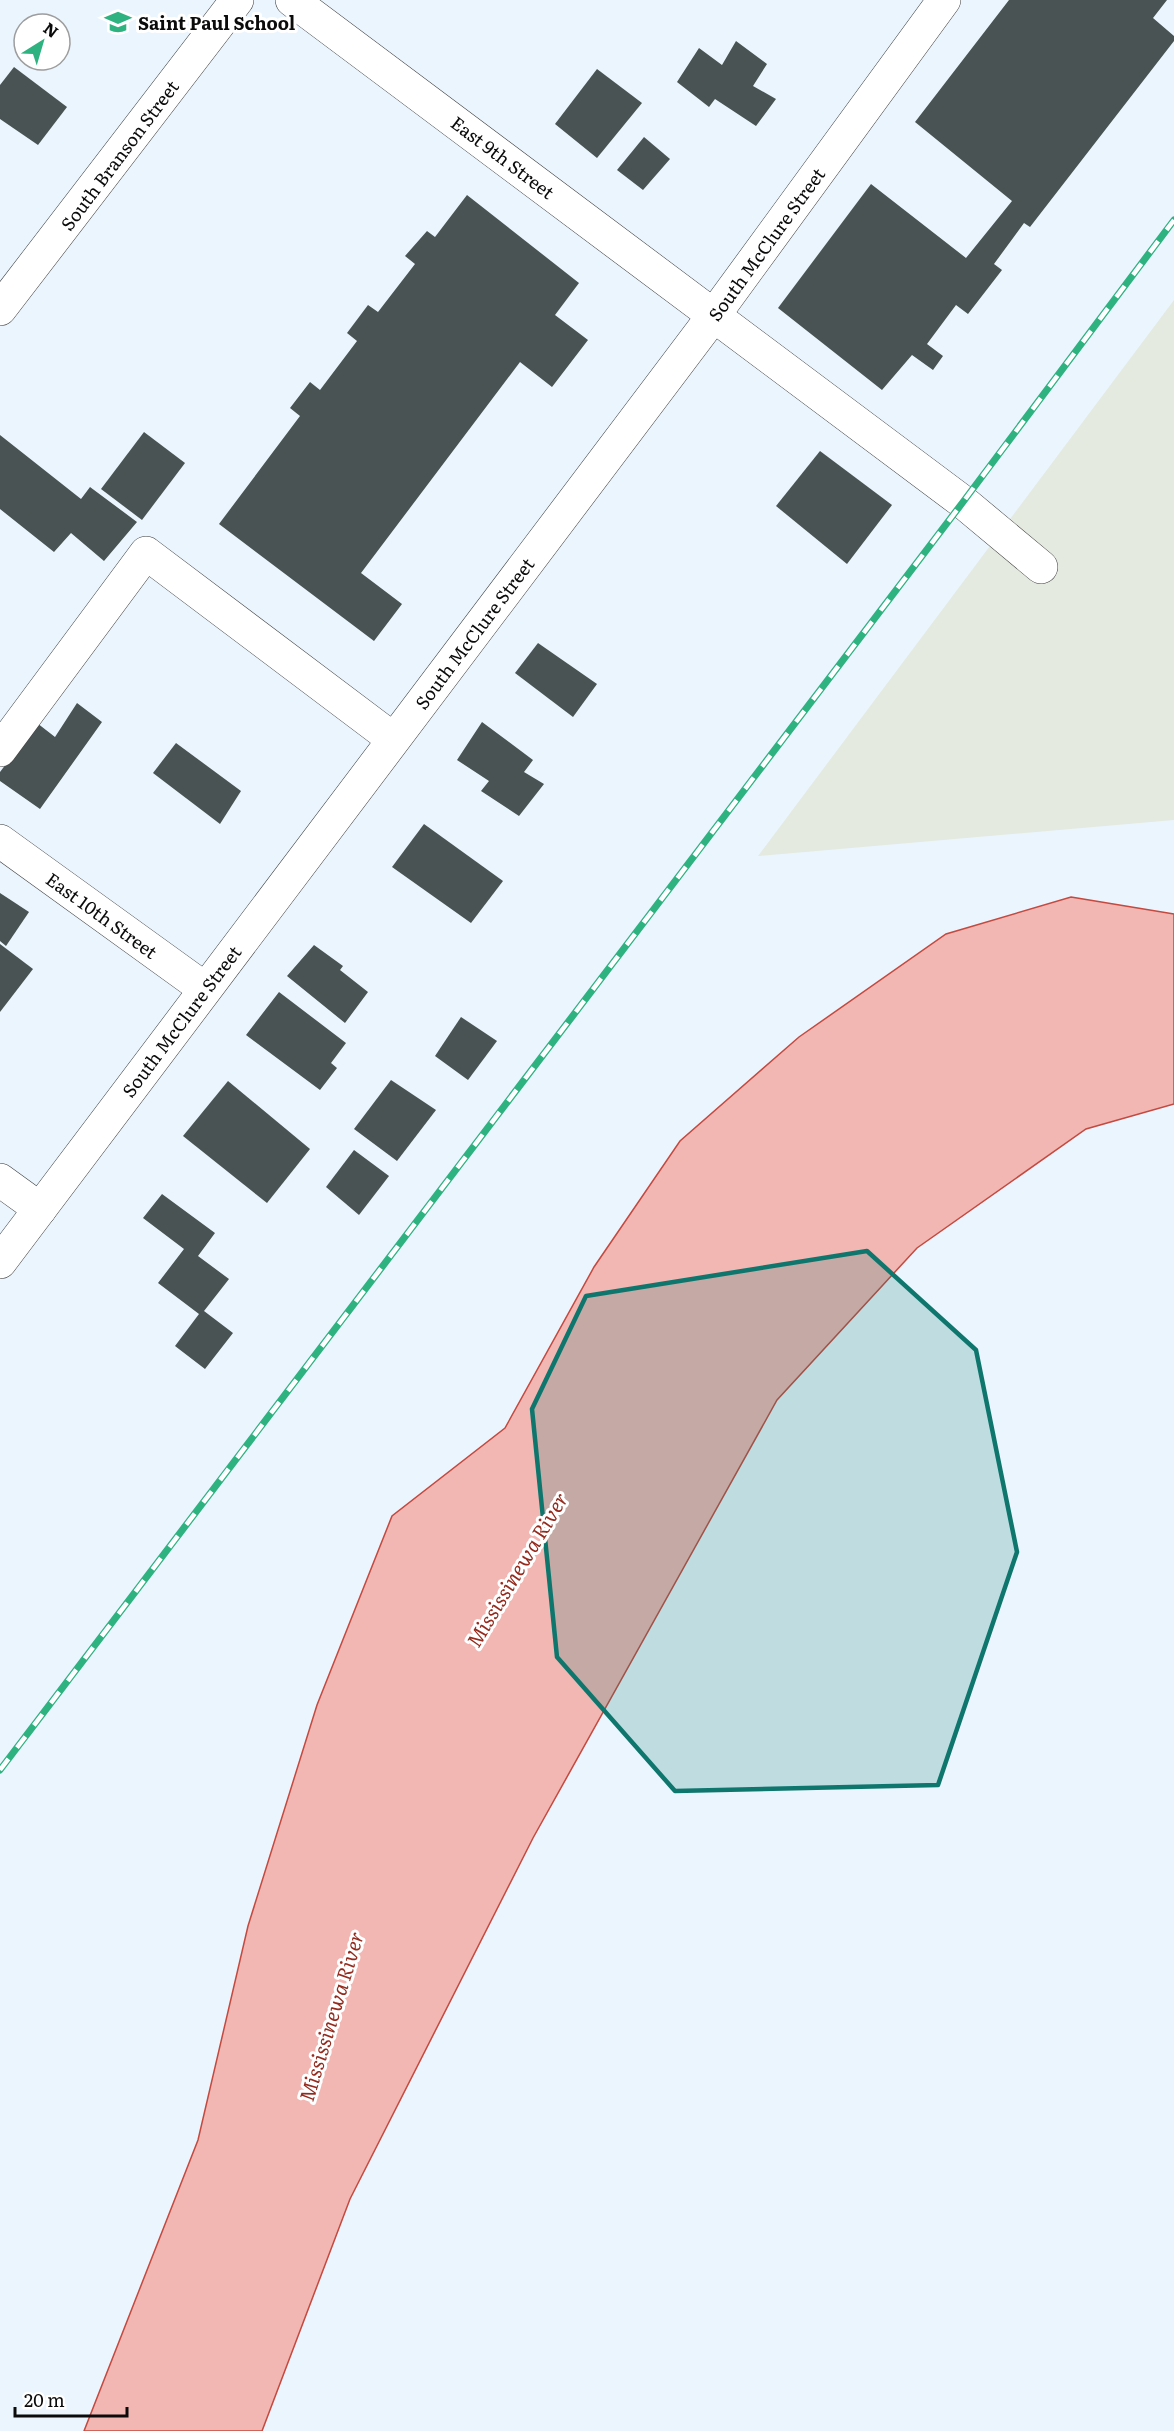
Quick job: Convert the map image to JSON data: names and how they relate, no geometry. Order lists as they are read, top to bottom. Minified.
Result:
{"streets":{"street":["South Branson Street","East 9th Street","South McClure Street","East 10th Street"]},"crossings":[["East 9th Street","South McClure Street"],["South McClure Street","East 10th Street"]],"water":["Mississinewa River"],"places":{"school or university":["Saint Paul School"]},"scale_bar":"20 m","north":"top right"}
